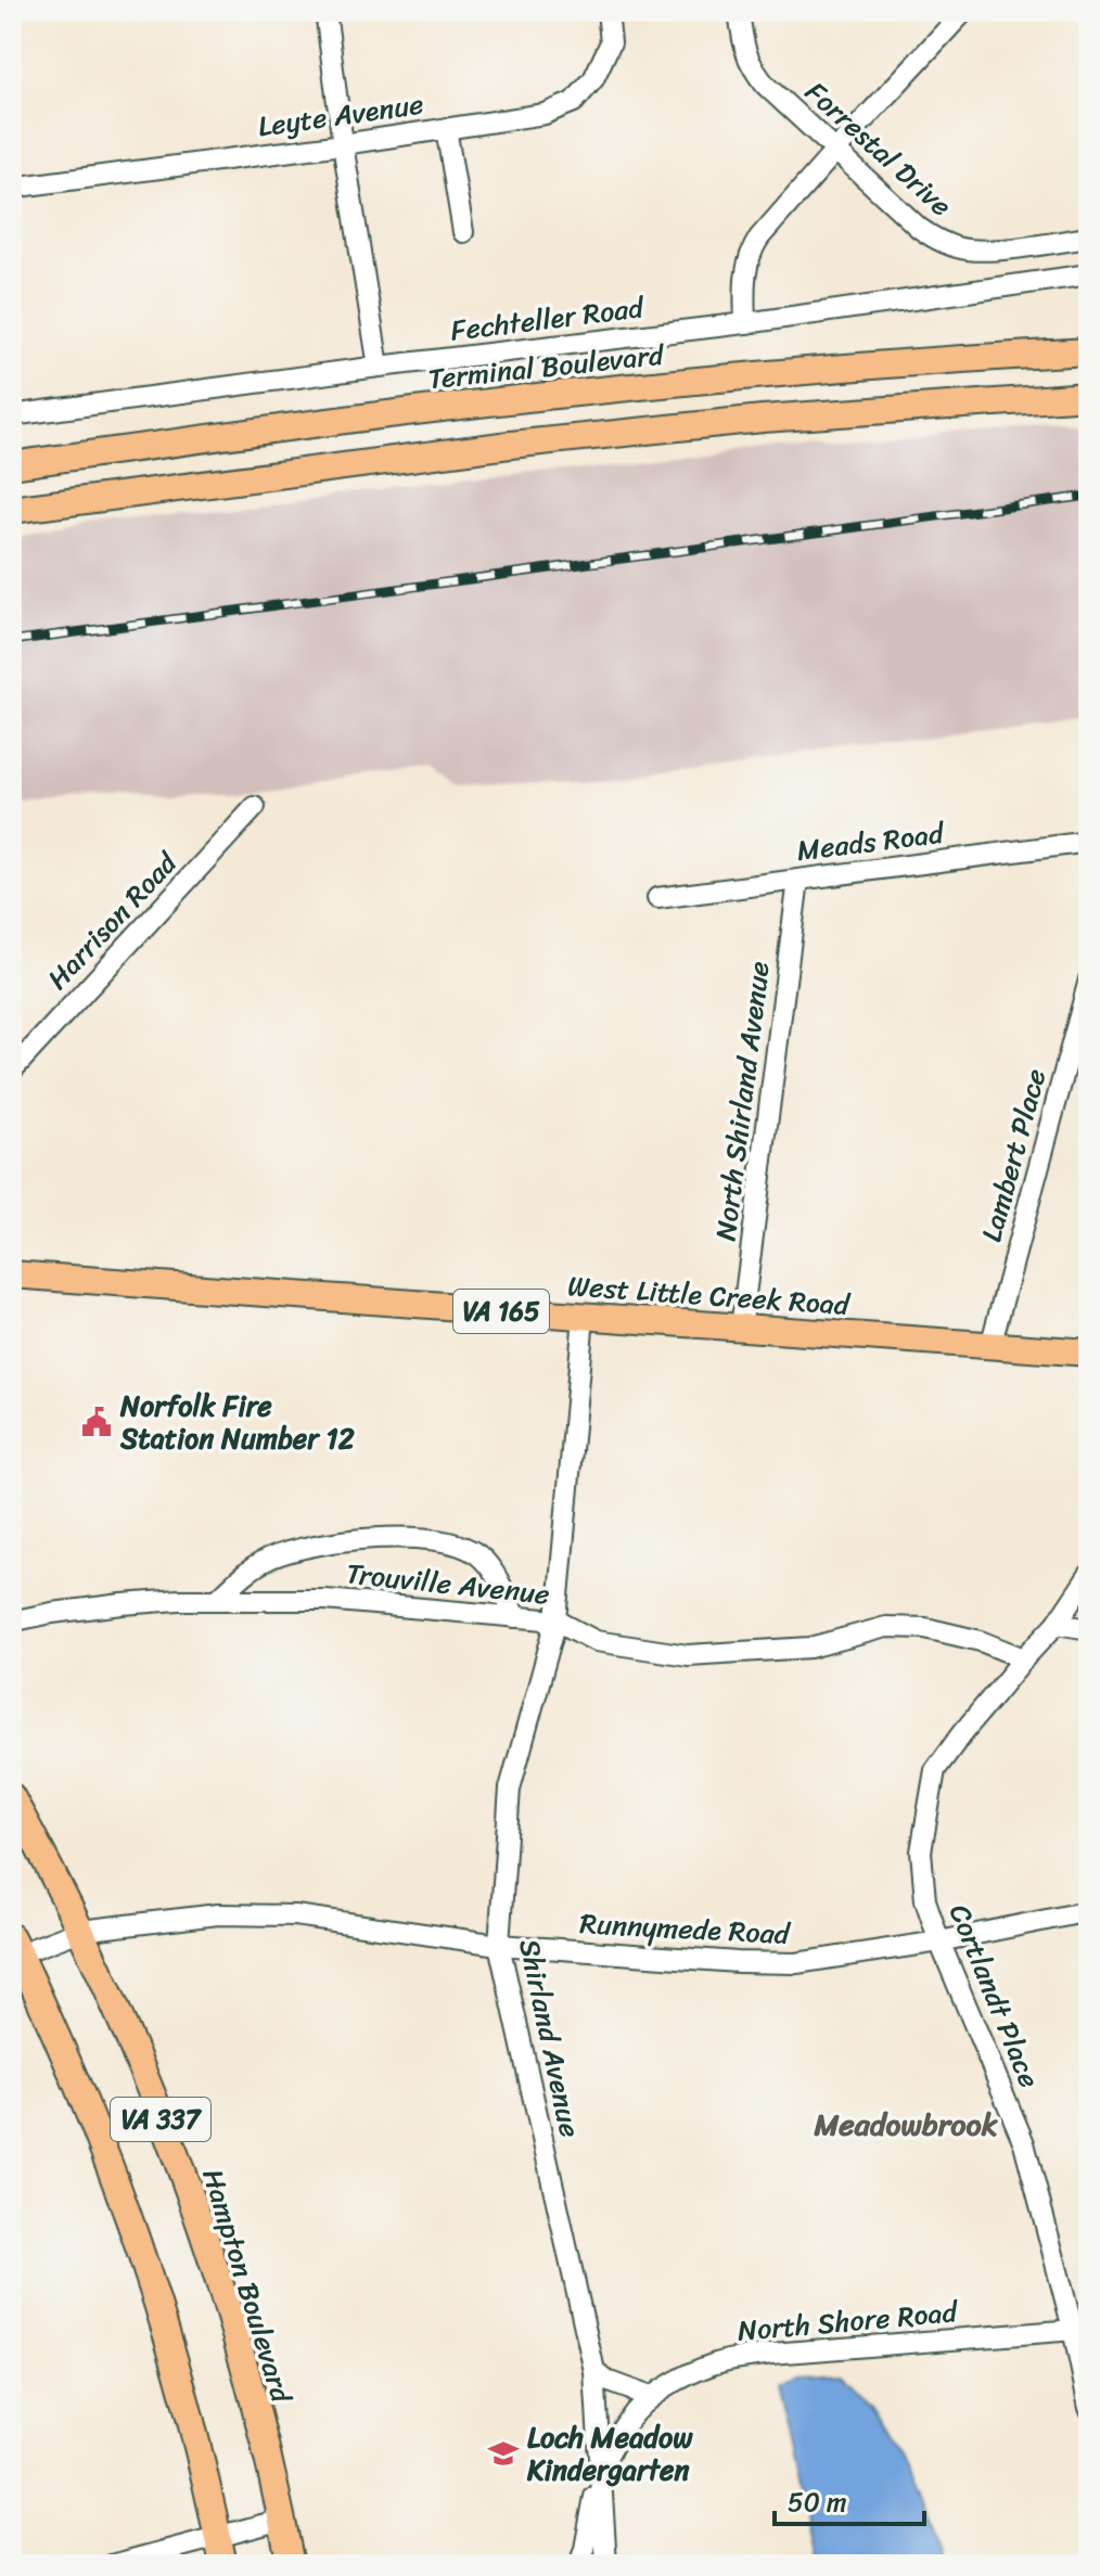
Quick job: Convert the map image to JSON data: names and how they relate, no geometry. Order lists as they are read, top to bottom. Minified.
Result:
{"streets":{"main road":["Terminal Boulevard","West Little Creek Road","VA 165","VA 337","Hampton Boulevard"],"street":["Leyte Avenue","Forrestal Drive","Fechteller Road","Meads Road","Harrison Road","North Shirland Avenue","Lambert Place","Trouville Avenue","Runnymede Road","Cortlandt Place","Shirland Avenue","North Shore Road"]},"crossings":[["Meads Road","North Shirland Avenue"],["North Shirland Avenue","West Little Creek Road"],["Lambert Place","West Little Creek Road"],["West Little Creek Road","Shirland Avenue"],["Trouville Avenue","Cortlandt Place"],["Trouville Avenue","Shirland Avenue"],["Runnymede Road","Cortlandt Place"],["Runnymede Road","Shirland Avenue"],["Runnymede Road","VA 337"],["Runnymede Road","Hampton Boulevard"],["Cortlandt Place","North Shore Road"],["Shirland Avenue","North Shore Road"]],"districts":["Meadowbrook"],"places":{"public building":["Norfolk Fire Station Number 12"],"school or university":["Loch Meadow Kindergarten"]},"scale_bar":"50 m"}
